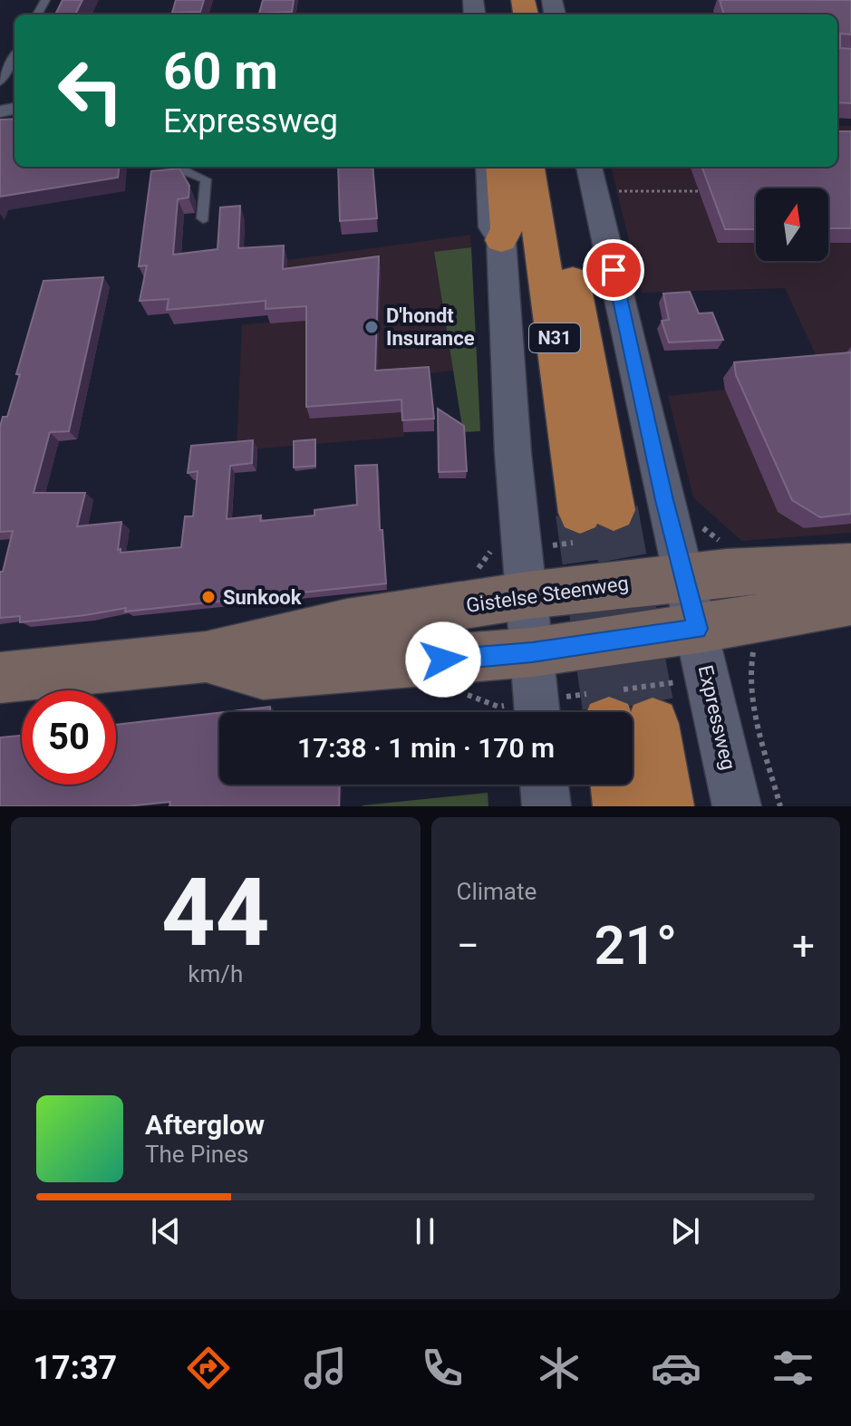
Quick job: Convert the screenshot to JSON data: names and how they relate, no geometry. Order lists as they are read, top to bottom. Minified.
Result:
{"streets":{"highway":["N31"],"main road":["Gistelse Steenweg"],"street":["Expressweg"]},"crossings":[["N31","Gistelse Steenweg"],["Gistelse Steenweg","Expressweg"]],"places":["D'hondt Insurance","Sunkook"],"north":"top","page":{"turn":["60 m","Expressweg"],"limit":"50","trip":"17:38 · 1 min · 170 m","tile":[["44","km/h"],"Climate"],"heat":["−","21°","+"],"song":["Afterglow","The Pines"],"tabs":"17:37"}}
